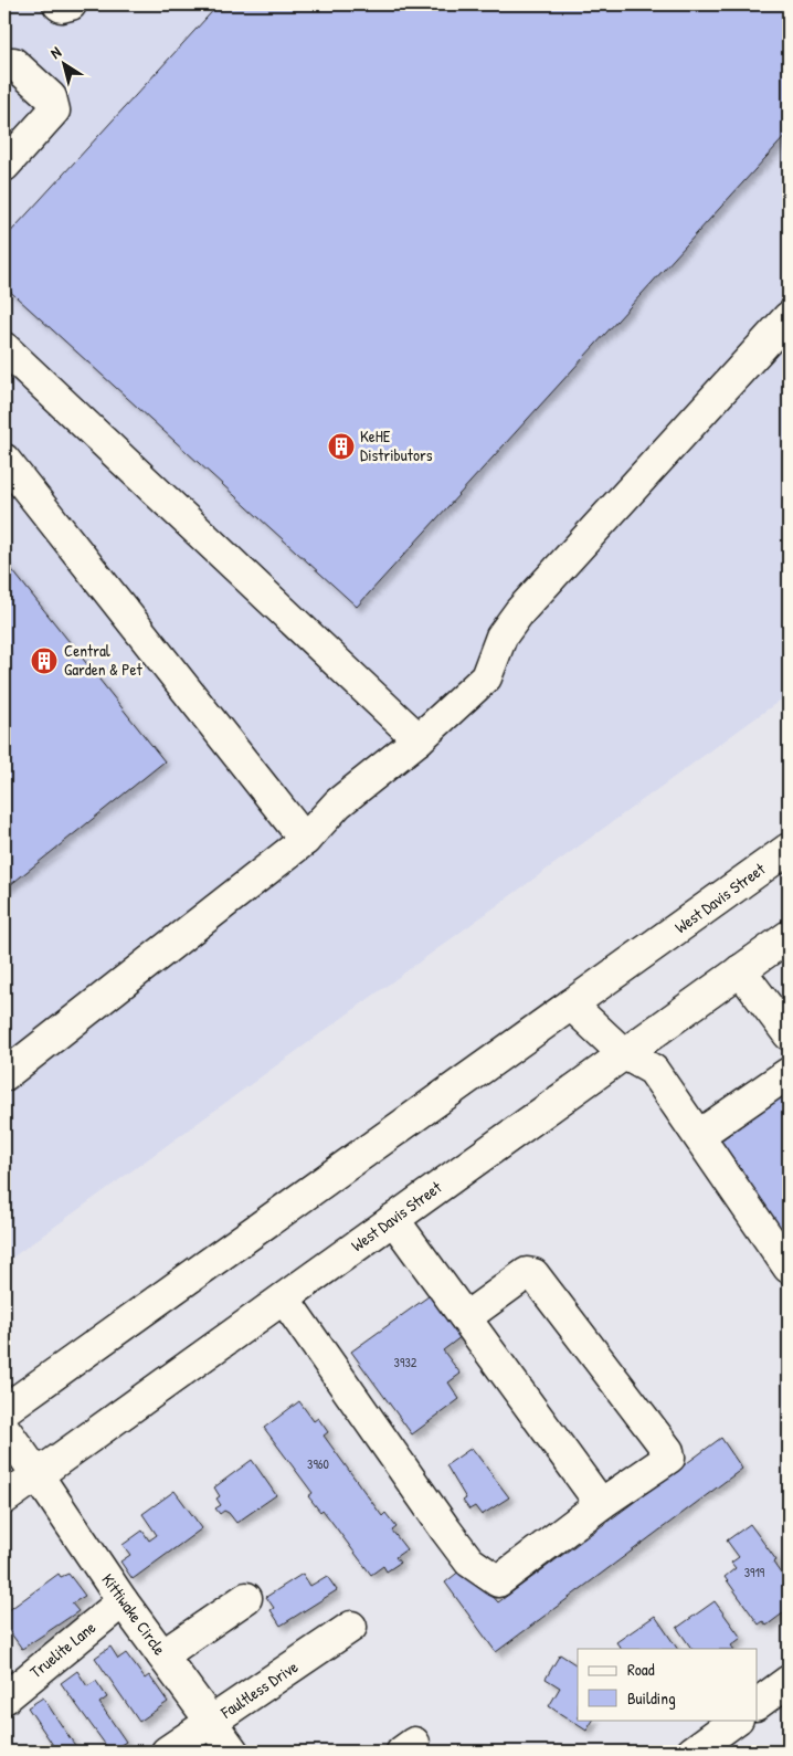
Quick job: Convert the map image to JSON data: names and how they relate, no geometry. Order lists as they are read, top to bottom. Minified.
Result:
{"streets":{"main road":["West Davis Street","Kittiwake Circle","Truelite Lane","Faultless Drive"]},"crossings":[["West Davis Street","Kittiwake Circle"],["Kittiwake Circle","Truelite Lane"],["Kittiwake Circle","Faultless Drive"]],"places":{"building":["KeHE Distributors","Central Garden & Pet"]},"house_numbers":["3932","3960","3919"],"legend":["Road","Building"],"north":"top left"}
